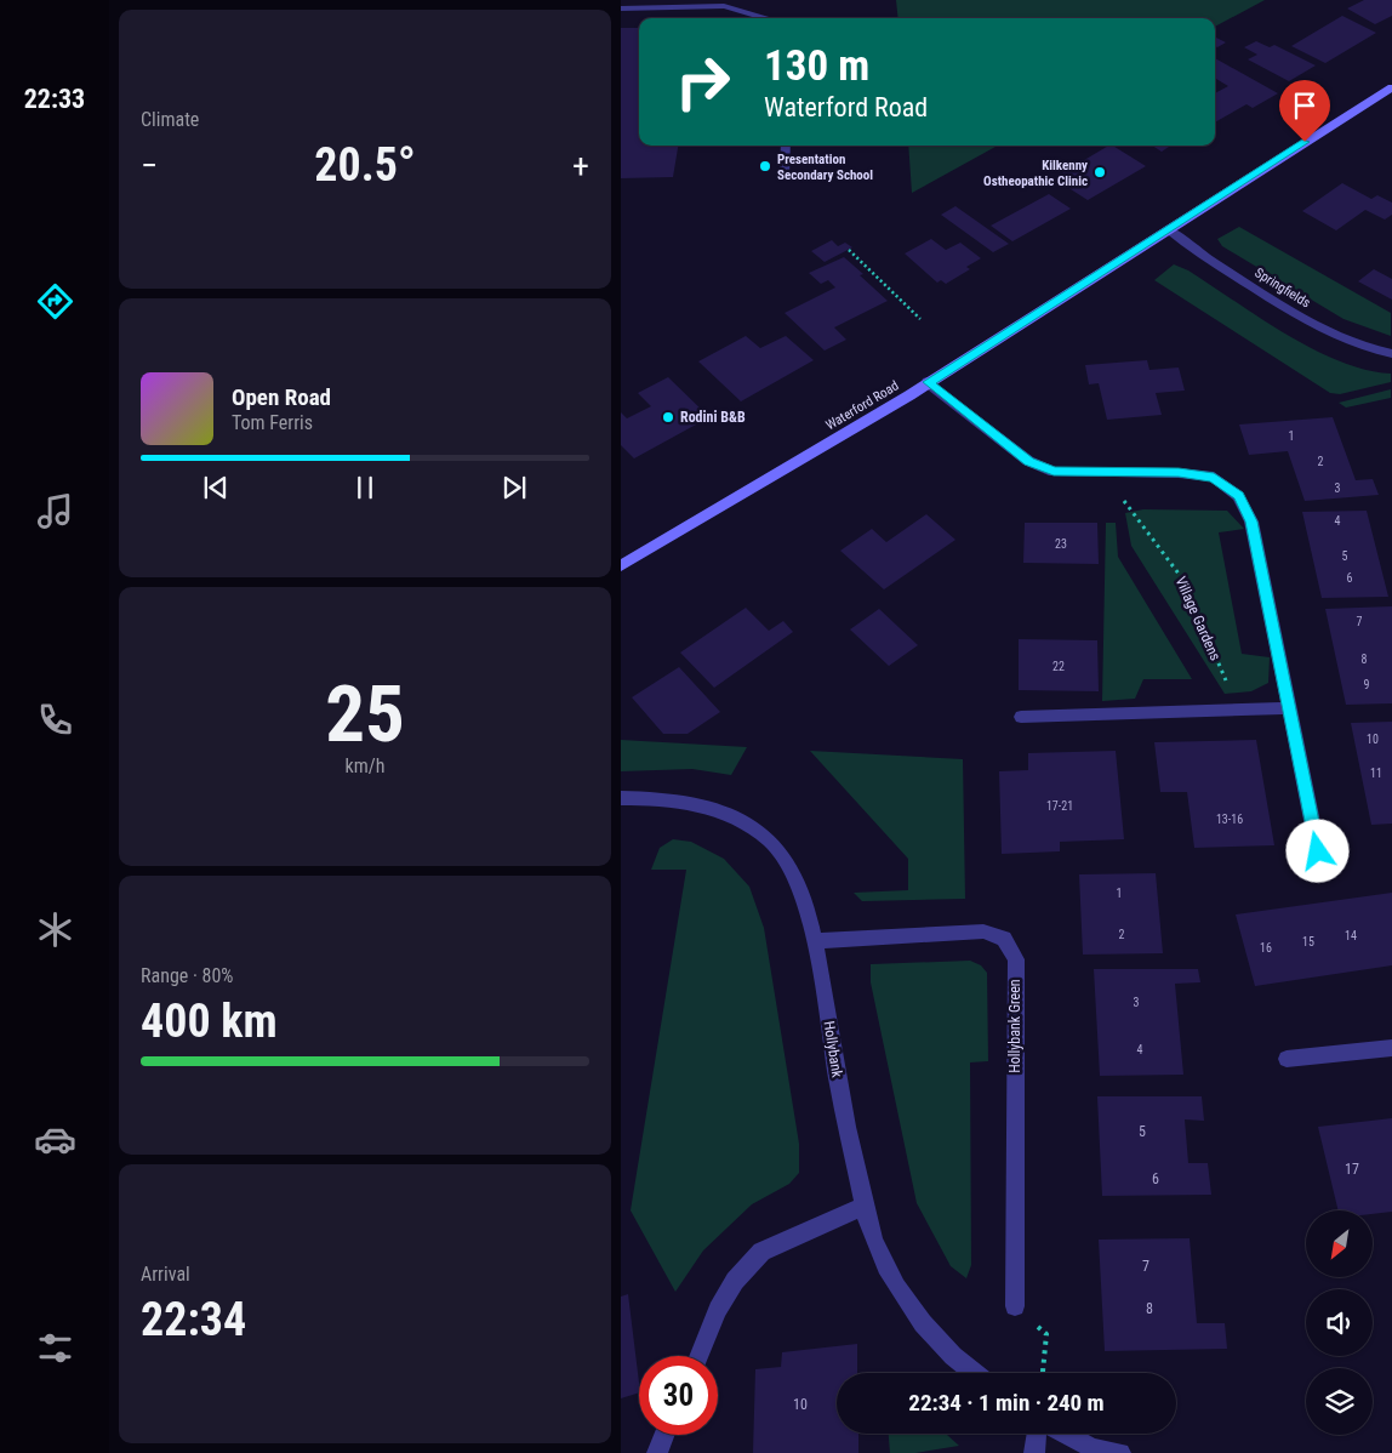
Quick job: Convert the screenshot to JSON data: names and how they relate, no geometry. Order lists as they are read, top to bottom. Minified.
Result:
{"streets":{"main road":["Waterford Road"],"street":["Springfields","Hollybank Green","Hollybank"],"path":["Village Gardens"]},"crossings":[["Springfields","Waterford Road"],["Hollybank Green","Hollybank"]],"places":["Presentation Secondary School","Kilkenny Ostheopathic Clinic","Rodini B&B"],"house_numbers":["1","2","3","4","23","5","6","7","8","22","9","10","11","17-21","13-16","1","2","14","15","16","3","4","5","17","6","7","8","10"],"north":"bottom left","page":{"tabs":"22:33","tile":["Climate",["25","km/h"],["Range · 80%","400 km"],["Arrival","22:34"]],"turn":["130 m","Waterford Road"],"heat":["−","20.5°","+"],"song":["Open Road","Tom Ferris"],"limit":"30","trip":"22:34 · 1 min · 240 m"}}
